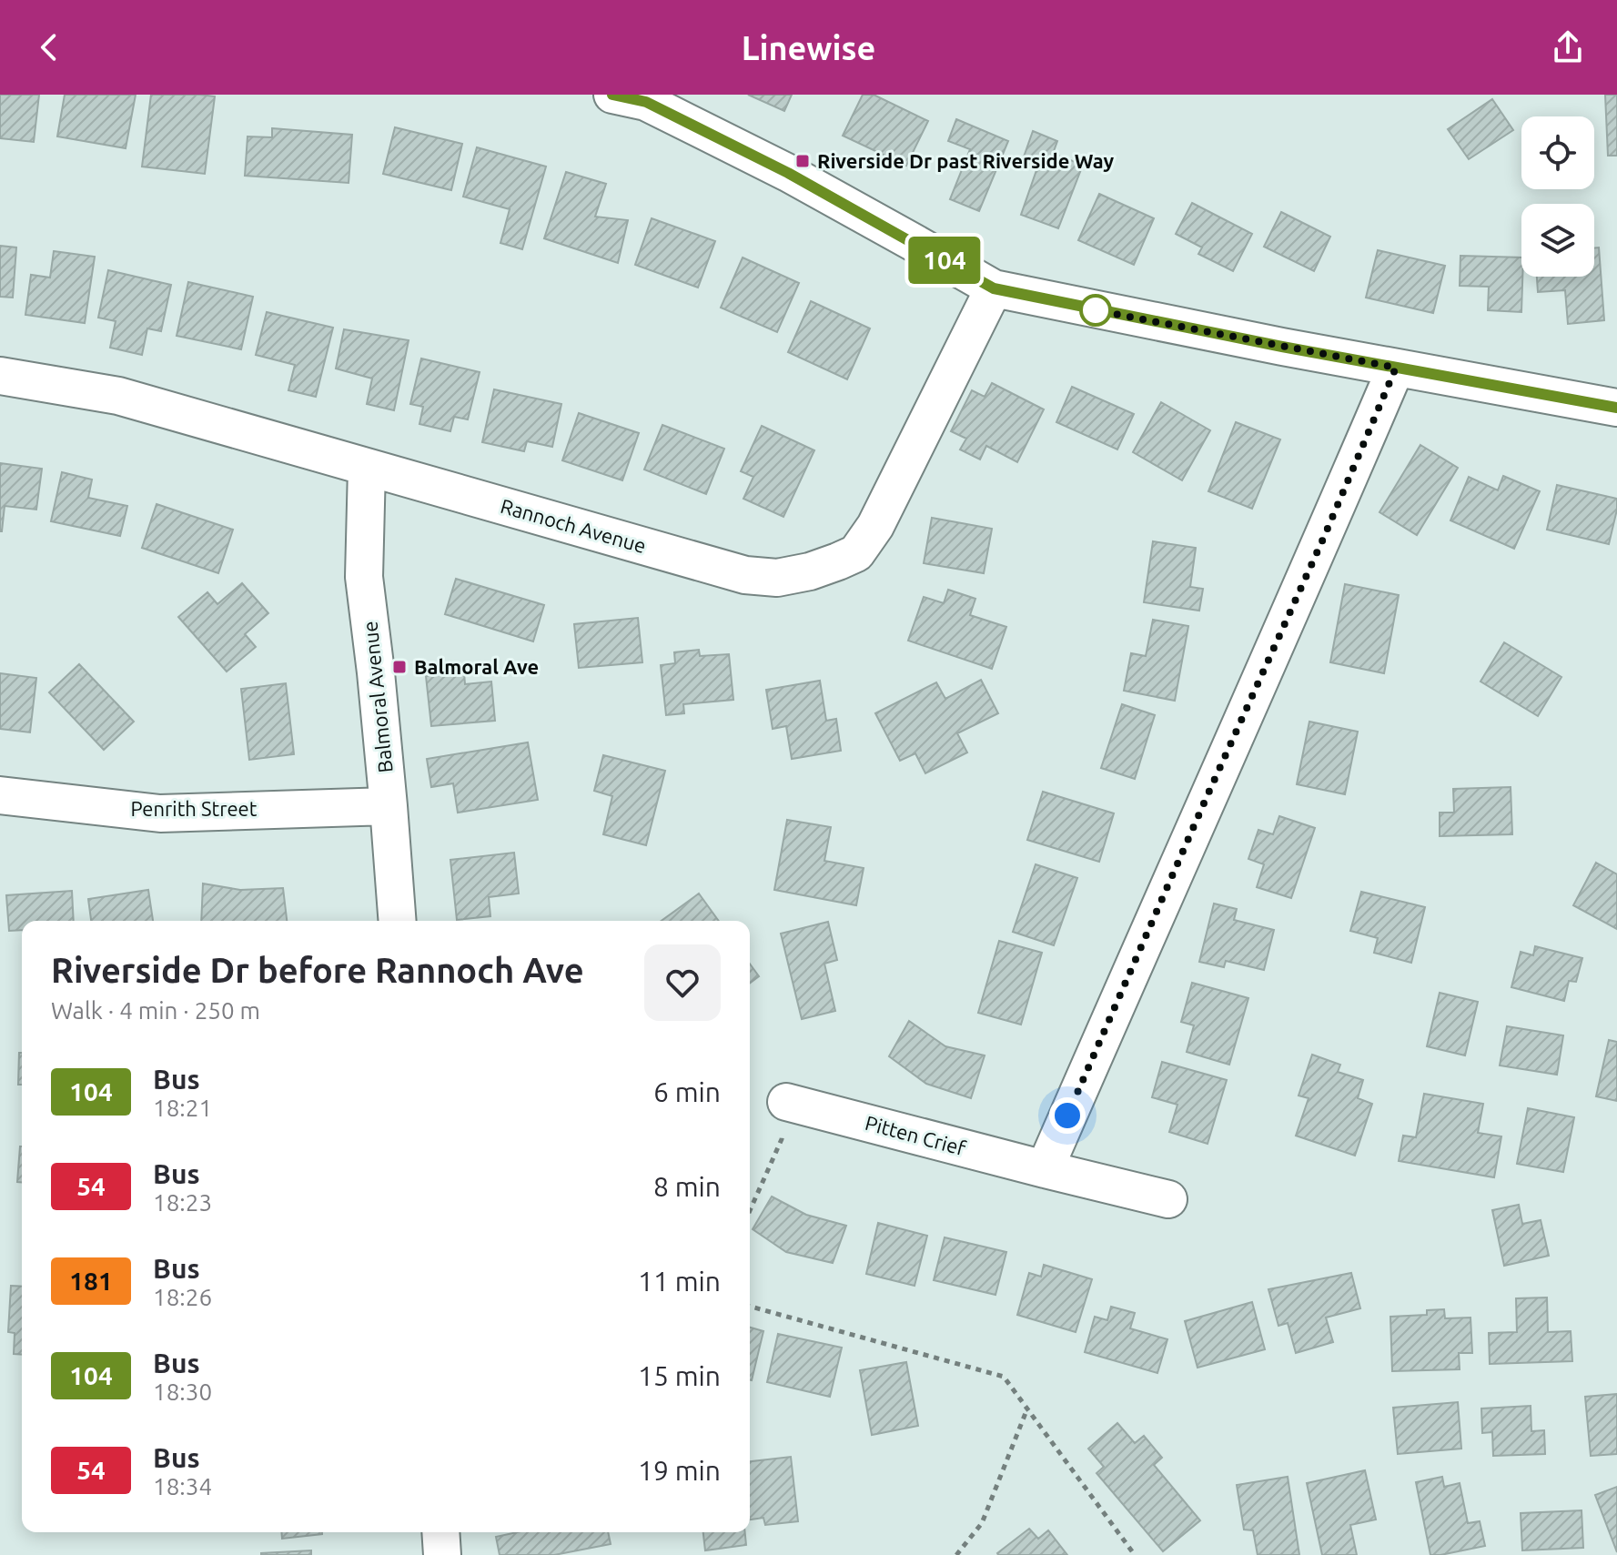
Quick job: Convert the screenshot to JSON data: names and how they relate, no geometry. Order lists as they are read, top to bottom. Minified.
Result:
{"streets":{"street":["Rannoch Avenue","Balmoral Avenue","Penrith Street","Pitten Crief"]},"crossings":[["Rannoch Avenue","Balmoral Avenue"],["Balmoral Avenue","Penrith Street"]],"places":{"transit":["Riverside Dr past Riverside Way","Balmoral Ave"]},"lines":["bus line 104"],"page":{"header":"Linewise","on_map":"104","heading":["Riverside Dr before Rannoch Ave","Walk · 4 min · 250 m"],"list":[{"mark":"104","name":"Bus","note":"18:21","value":"6 min"},{"mark":"54","name":"Bus","note":"18:23","value":"8 min"},{"mark":"181","name":"Bus","note":"18:26","value":"11 min"},{"mark":"104","name":"Bus","note":"18:30","value":"15 min"},{"mark":"54","name":"Bus","note":"18:34","value":"19 min"}]}}
